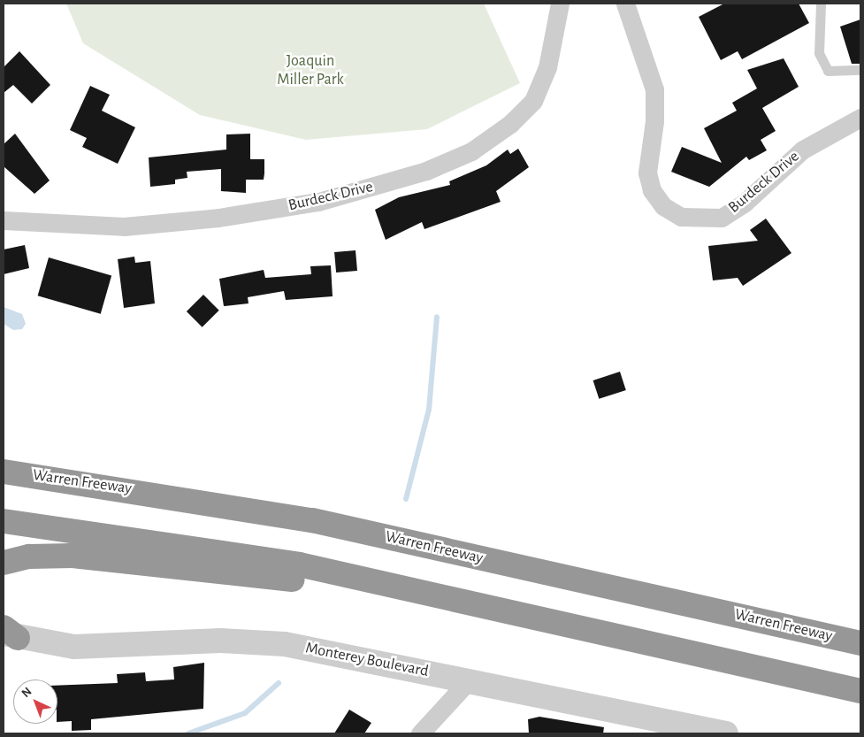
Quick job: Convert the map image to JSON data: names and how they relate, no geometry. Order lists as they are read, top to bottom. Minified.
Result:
{"streets":{"highway":["Warren Freeway"],"street":["Burdeck Drive","Monterey Boulevard"]},"parks":["Joaquin Miller Park"],"north":"top left"}
